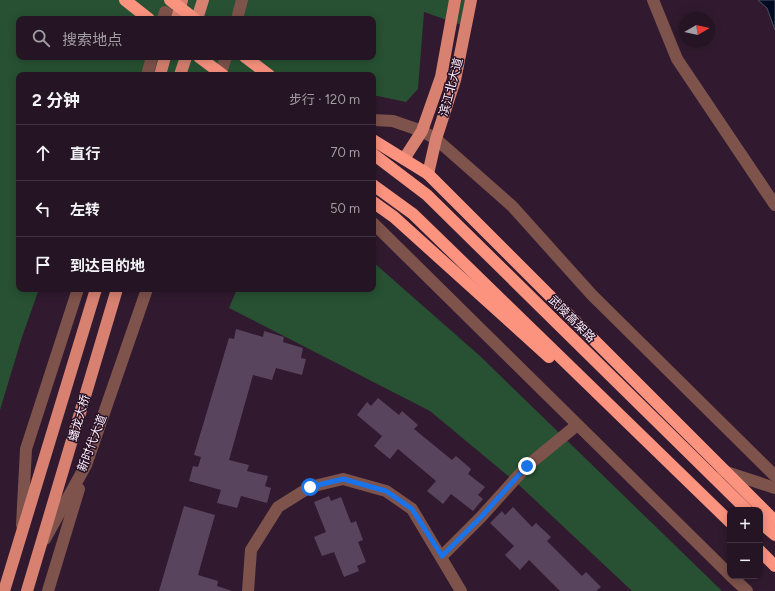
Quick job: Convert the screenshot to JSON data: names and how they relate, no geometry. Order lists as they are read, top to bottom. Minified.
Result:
{"streets":{"highway":["武陵高架路"],"main road":["滨江北大道","蟠龙大桥","新时代大道"]},"crossings":[["蟠龙大桥","新时代大道"]],"north":"right","page":{"search":"搜索地点","heading":["2 分钟","步行 · 120 m"],"list":[["直行","70 m"],["左转","50 m"],"到达目的地"],"map_buttons":["+","−"]}}
